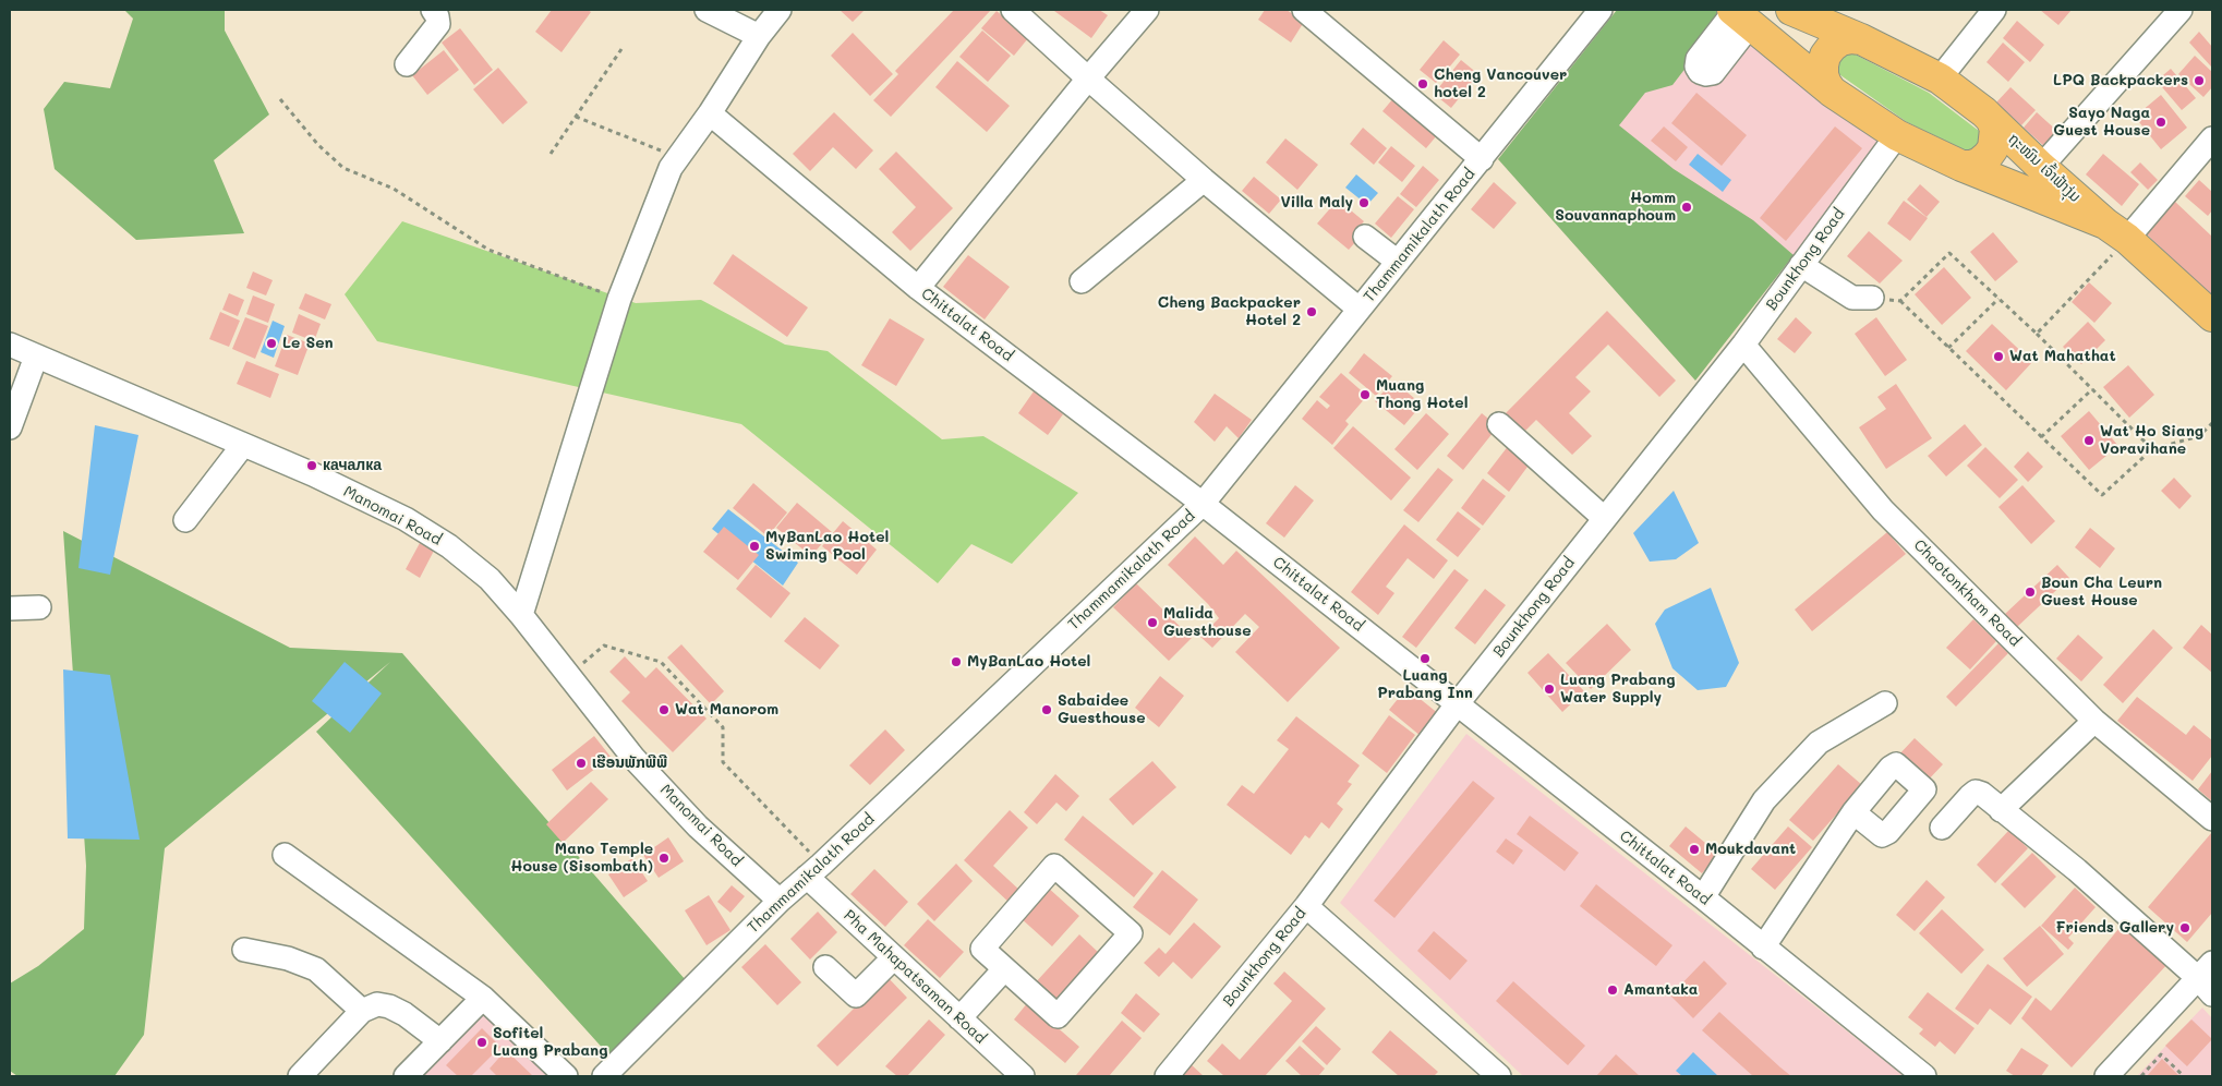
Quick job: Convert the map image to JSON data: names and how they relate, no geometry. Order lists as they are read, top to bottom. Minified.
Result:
{"streets":{"main road":["ຖະໜົນ ເຈົ້າຟ້າງຸ່ມ"],"street":["Thammamikalath Road","Bounkhong Road","Chittalat Road","Manomai Road","Chaotonkham Road","Pha Mahapatsaman Road"]},"crossings":[["ຖະໜົນ ເຈົ້າຟ້າງຸ່ມ","Bounkhong Road"],["Thammamikalath Road","Chittalat Road"],["Thammamikalath Road","Manomai Road"],["Thammamikalath Road","Pha Mahapatsaman Road"],["Bounkhong Road","Chittalat Road"],["Bounkhong Road","Chaotonkham Road"]],"places":["LPQ Backpackers","Cheng Vancouver hotel 2","Sayo Naga Guest House","Villa Maly","Homm Souvannaphoum","Cheng Backpacker Hotel 2","Le Sen","Wat Mahathat","Muang Thong Hotel","Wat Ho Siang Voravihane","качалка","MyBanLao Hotel Swiming Pool","Boun Cha Leurn Guest House","Malida Guesthouse","Luang Prabang Inn","MyBanLao Hotel","Luang Prabang Water Supply","Wat Manorom","Sabaidee Guesthouse","ເຮືອນພັກພີພີ","Moukdavant","Mano Temple House (Sisombath)","Friends Gallery","Amantaka","Sofitel Luang Prabang"]}
